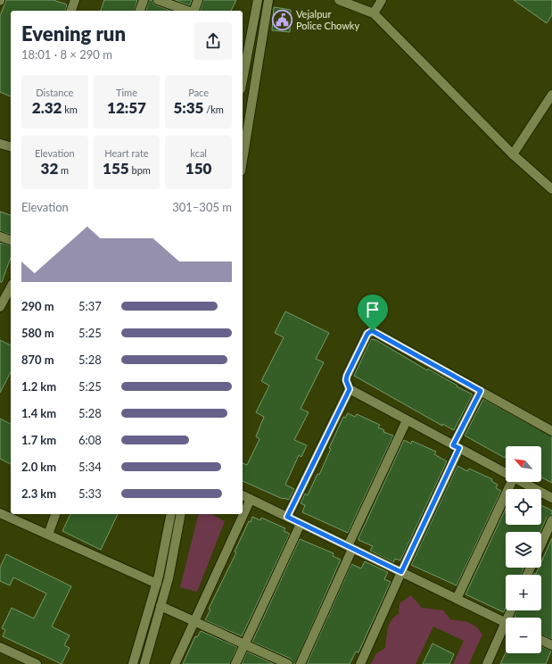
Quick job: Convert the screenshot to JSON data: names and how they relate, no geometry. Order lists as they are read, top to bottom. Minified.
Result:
{"places":{"public building":["Vejalpur Police Chowky"]},"north":"top left","page":{"heading":["Evening run","18:01 · 8 × 290 m"],"stats":[["Distance","2.32 km"],["Time","12:57"],["Pace","5:35 /km"],["Elevation","32 m"],["Heart rate","155 bpm"],["kcal","150"]],"chart":["Elevation","301–305 m"],"list":[{"name":"290 m","note":"5:37"},{"name":"580 m","note":"5:25"},{"name":"870 m","note":"5:28"},{"name":"1.2 km","note":"5:25"},{"name":"1.4 km","note":"5:28"},{"name":"1.7 km","note":"6:08"},{"name":"2.0 km","note":"5:34"},{"name":"2.3 km","note":"5:33"}],"map_buttons":["+","−"]}}
